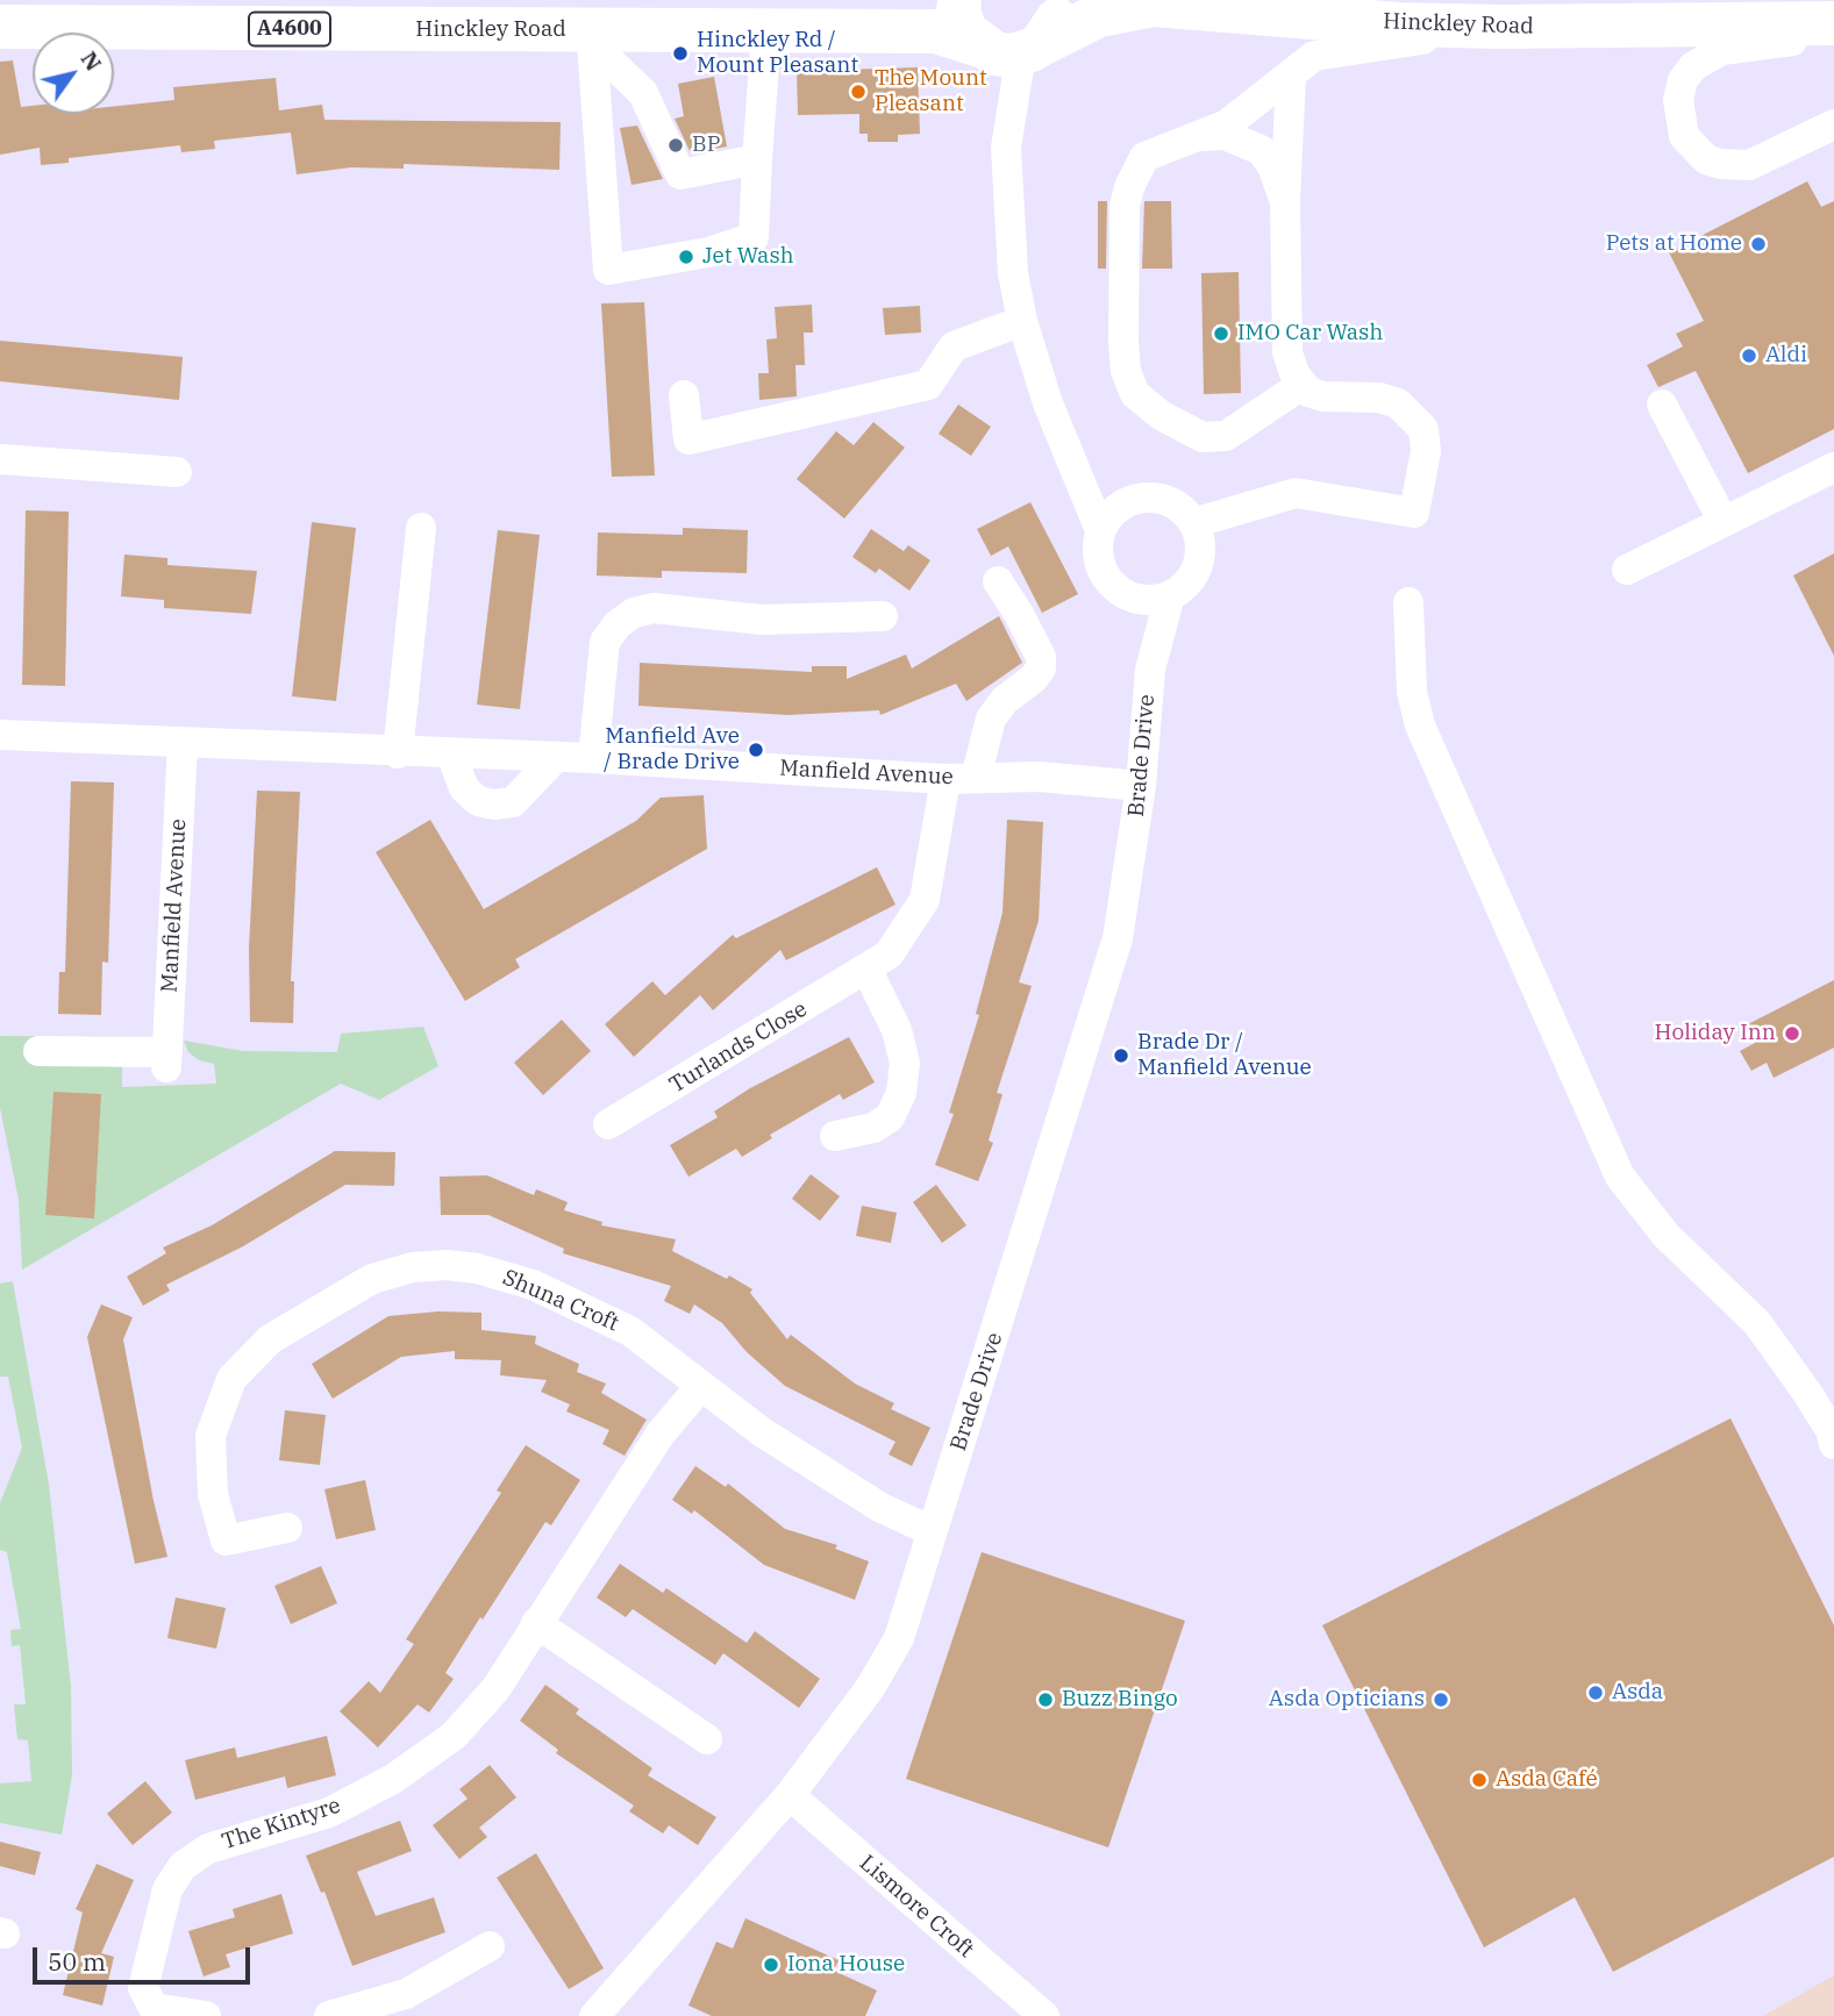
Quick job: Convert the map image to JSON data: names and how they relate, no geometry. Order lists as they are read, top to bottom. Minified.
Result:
{"streets":{"highway":["Hinckley Road","A4600"],"street":["Brade Drive","Manfield Avenue","Turlands Close","Shuna Croft","The Kintyre","Lismore Croft"]},"crossings":[["Brade Drive","Manfield Avenue"],["Brade Drive","Shuna Croft"],["Brade Drive","Lismore Croft"],["Manfield Avenue","Turlands Close"],["Shuna Croft","The Kintyre"]],"places":["Hinckley Rd / Mount Pleasant","The Mount Pleasant","BP","Pets at Home","Jet Wash","IMO Car Wash","Aldi","Manfield Ave / Brade Drive","Holiday Inn","Brade Dr / Manfield Avenue","Asda","Buzz Bingo","Asda Opticians","Asda Café","Iona House"],"scale_bar":"50 m","north":"top right"}
